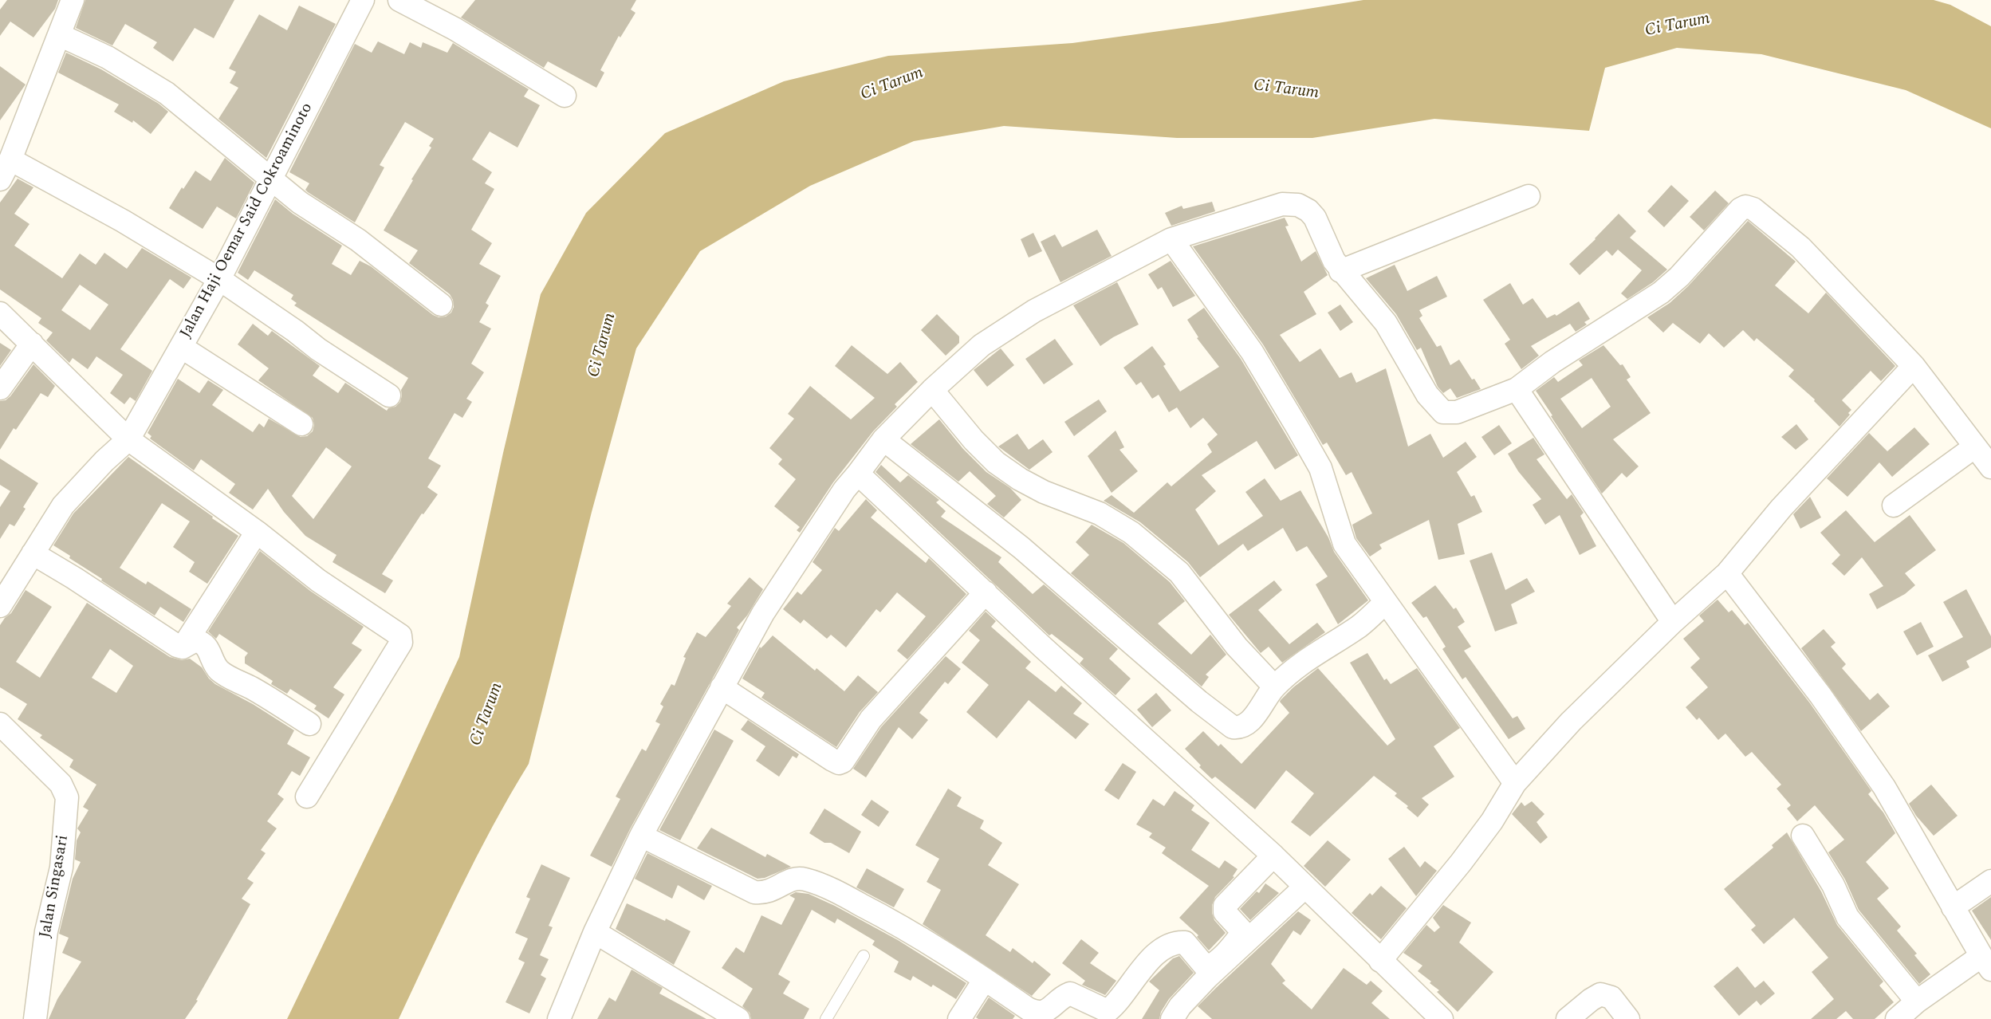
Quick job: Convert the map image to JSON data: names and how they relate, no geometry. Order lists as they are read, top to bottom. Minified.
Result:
{"streets":{"street":["Jalan Haji Oemar Said Cokroaminoto","Jalan Singasari"]},"water":["Ci Tarum"]}
